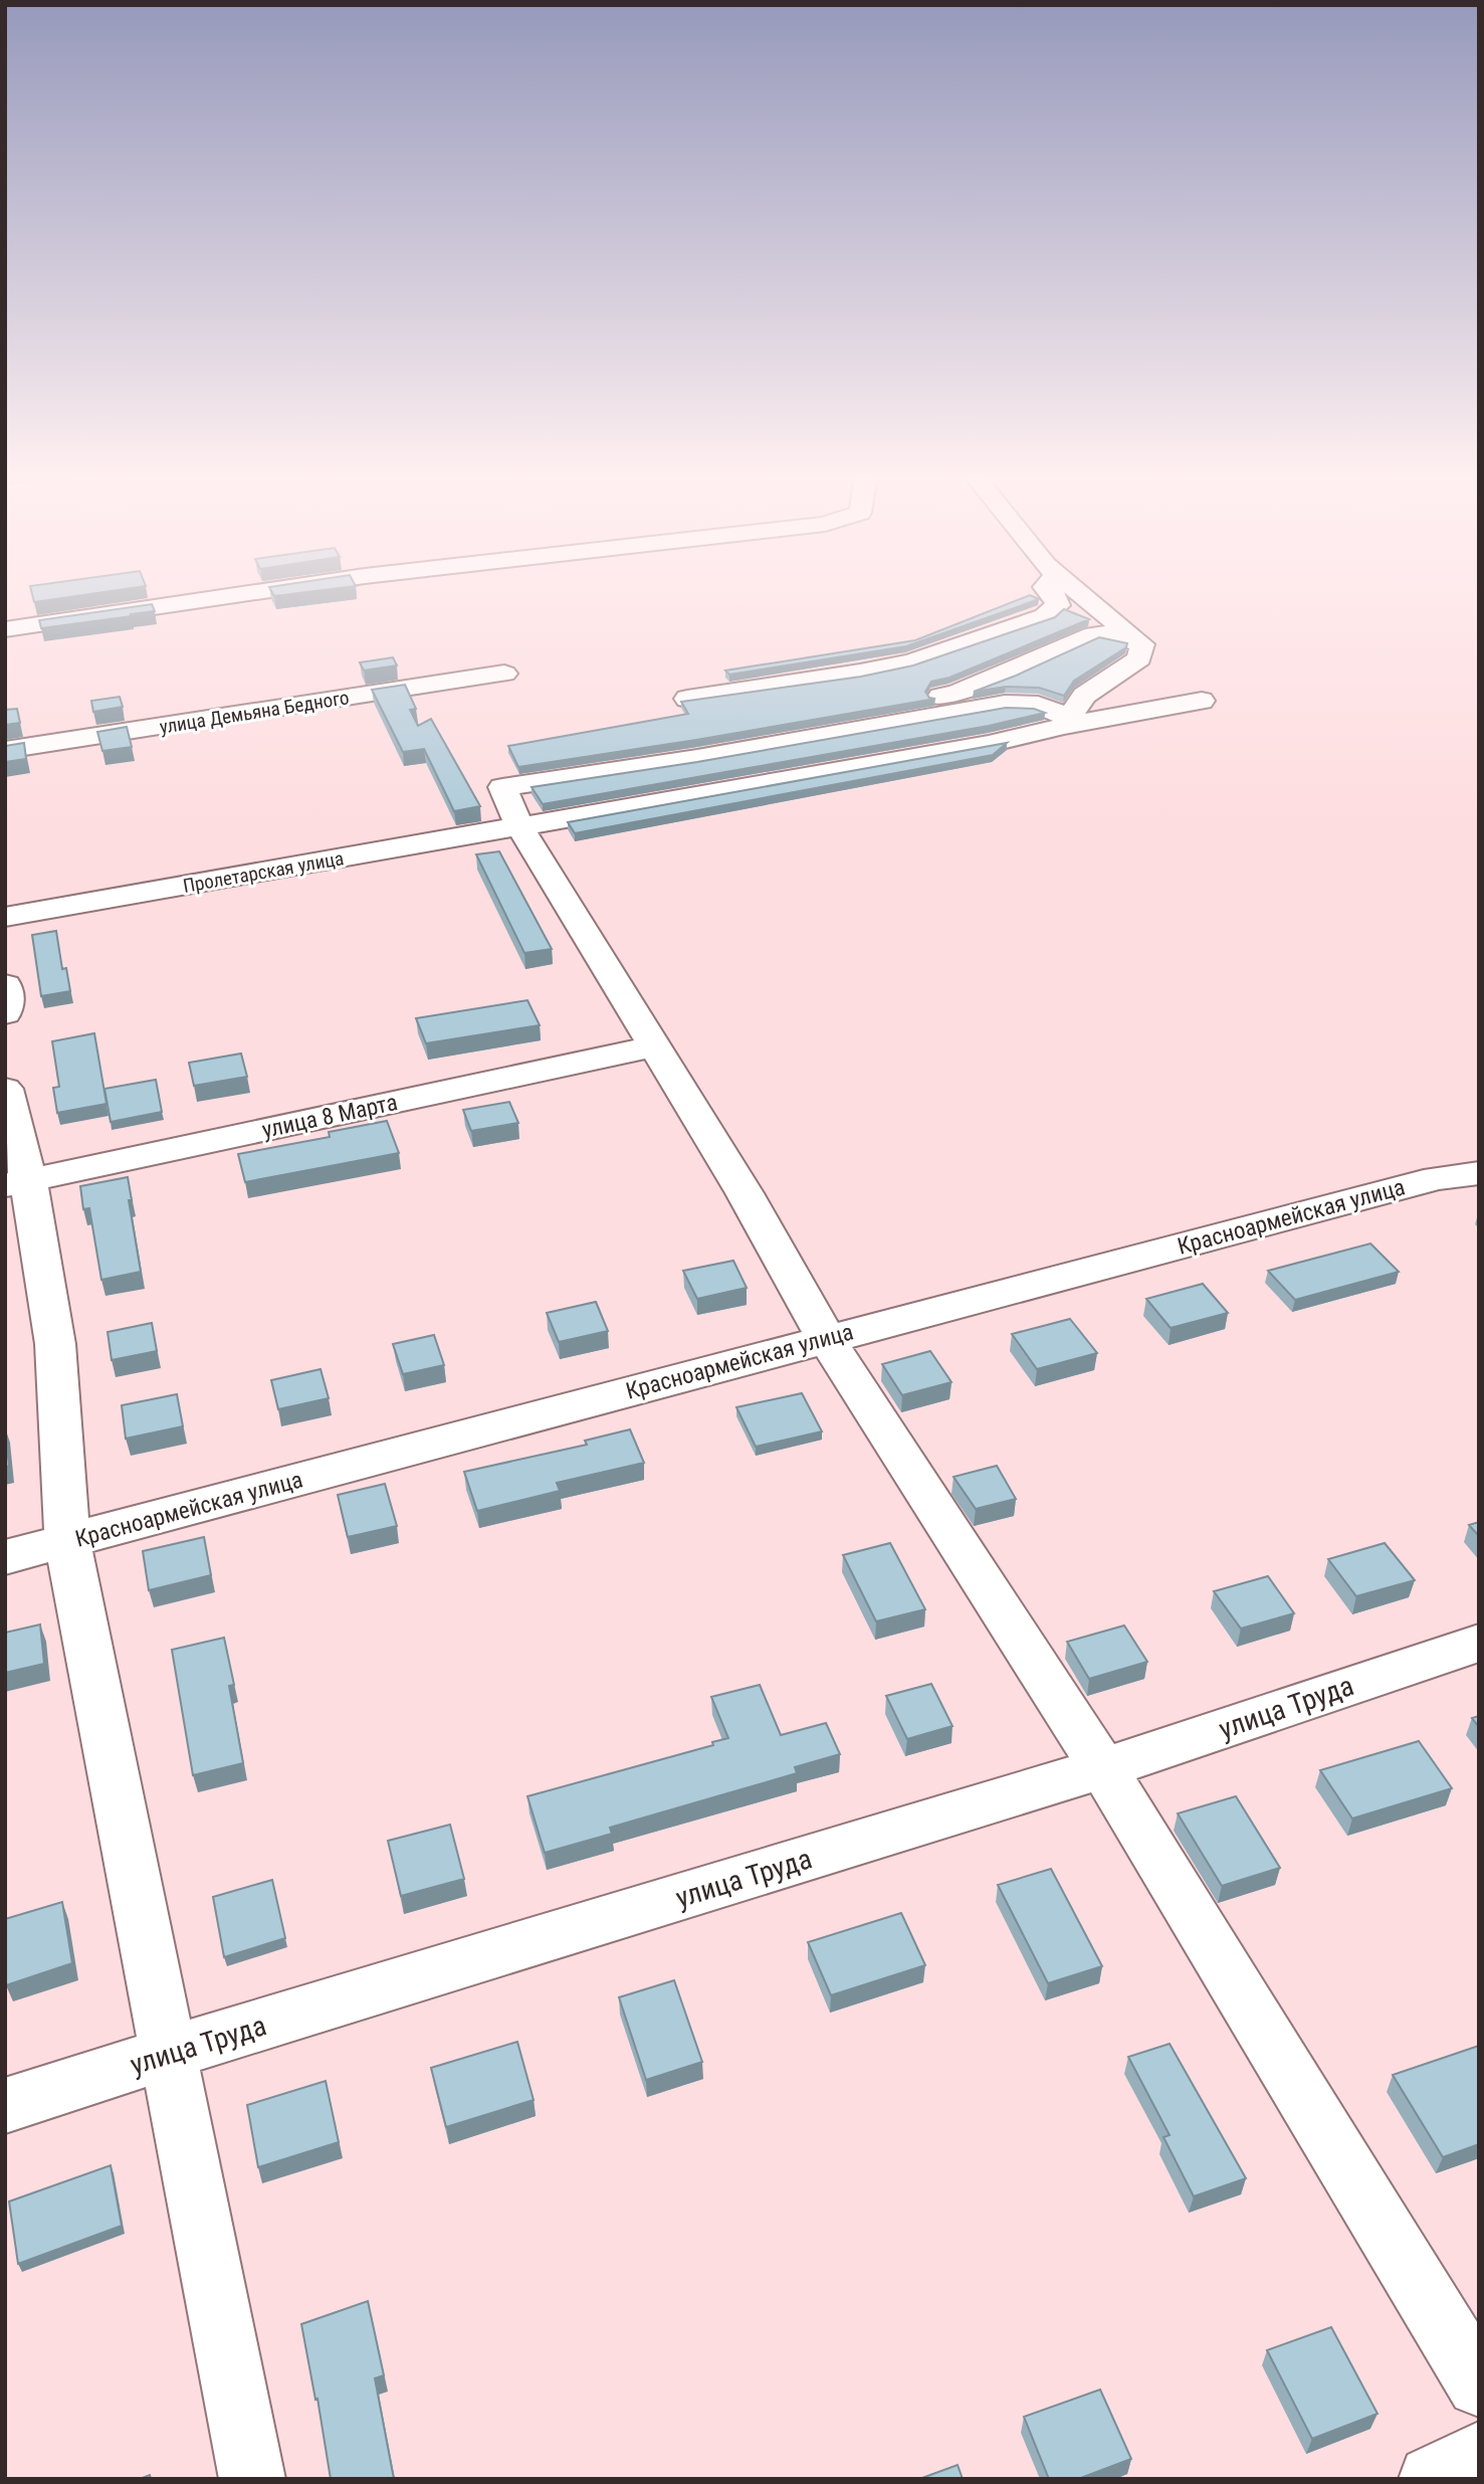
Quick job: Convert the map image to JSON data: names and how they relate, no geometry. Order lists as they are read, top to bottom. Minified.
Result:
{"streets":{"street":["улица Демьяна Бедного","Пролетарская улица","улица 8 Марта","Красноармейская улица","улица Труда"]}}
